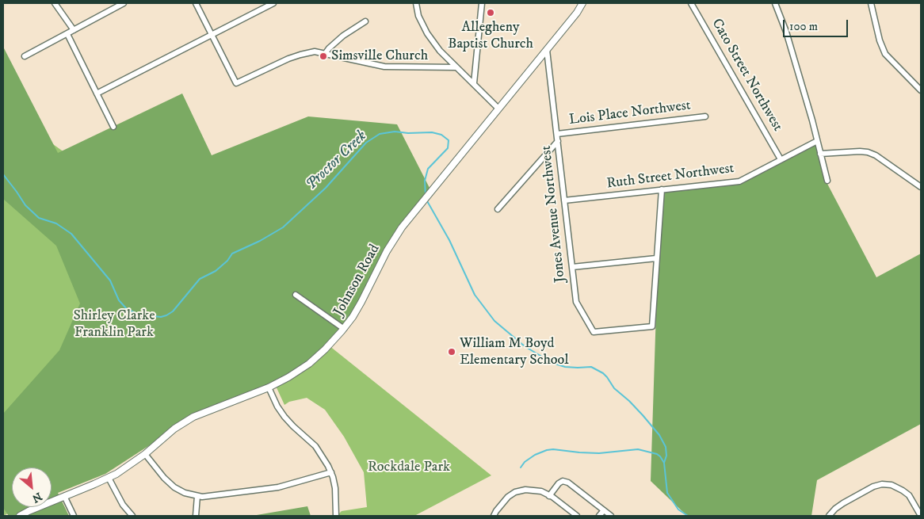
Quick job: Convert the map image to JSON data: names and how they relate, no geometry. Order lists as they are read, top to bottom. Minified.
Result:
{"streets":{"street":["Cato Street Northwest","Lois Place Northwest","Ruth Street Northwest","Jones Avenue Northwest","Johnson Road"]},"crossings":[["Cato Street Northwest","Ruth Street Northwest"],["Lois Place Northwest","Jones Avenue Northwest"],["Ruth Street Northwest","Jones Avenue Northwest"],["Jones Avenue Northwest","Johnson Road"]],"water":["Proctor Creek"],"parks":["Shirley Clarke Franklin Park","Rockdale Park"],"places":["Allegheny Baptist Church","Simsville Church","William M Boyd Elementary School"],"scale_bar":"100 m","north":"bottom right"}
